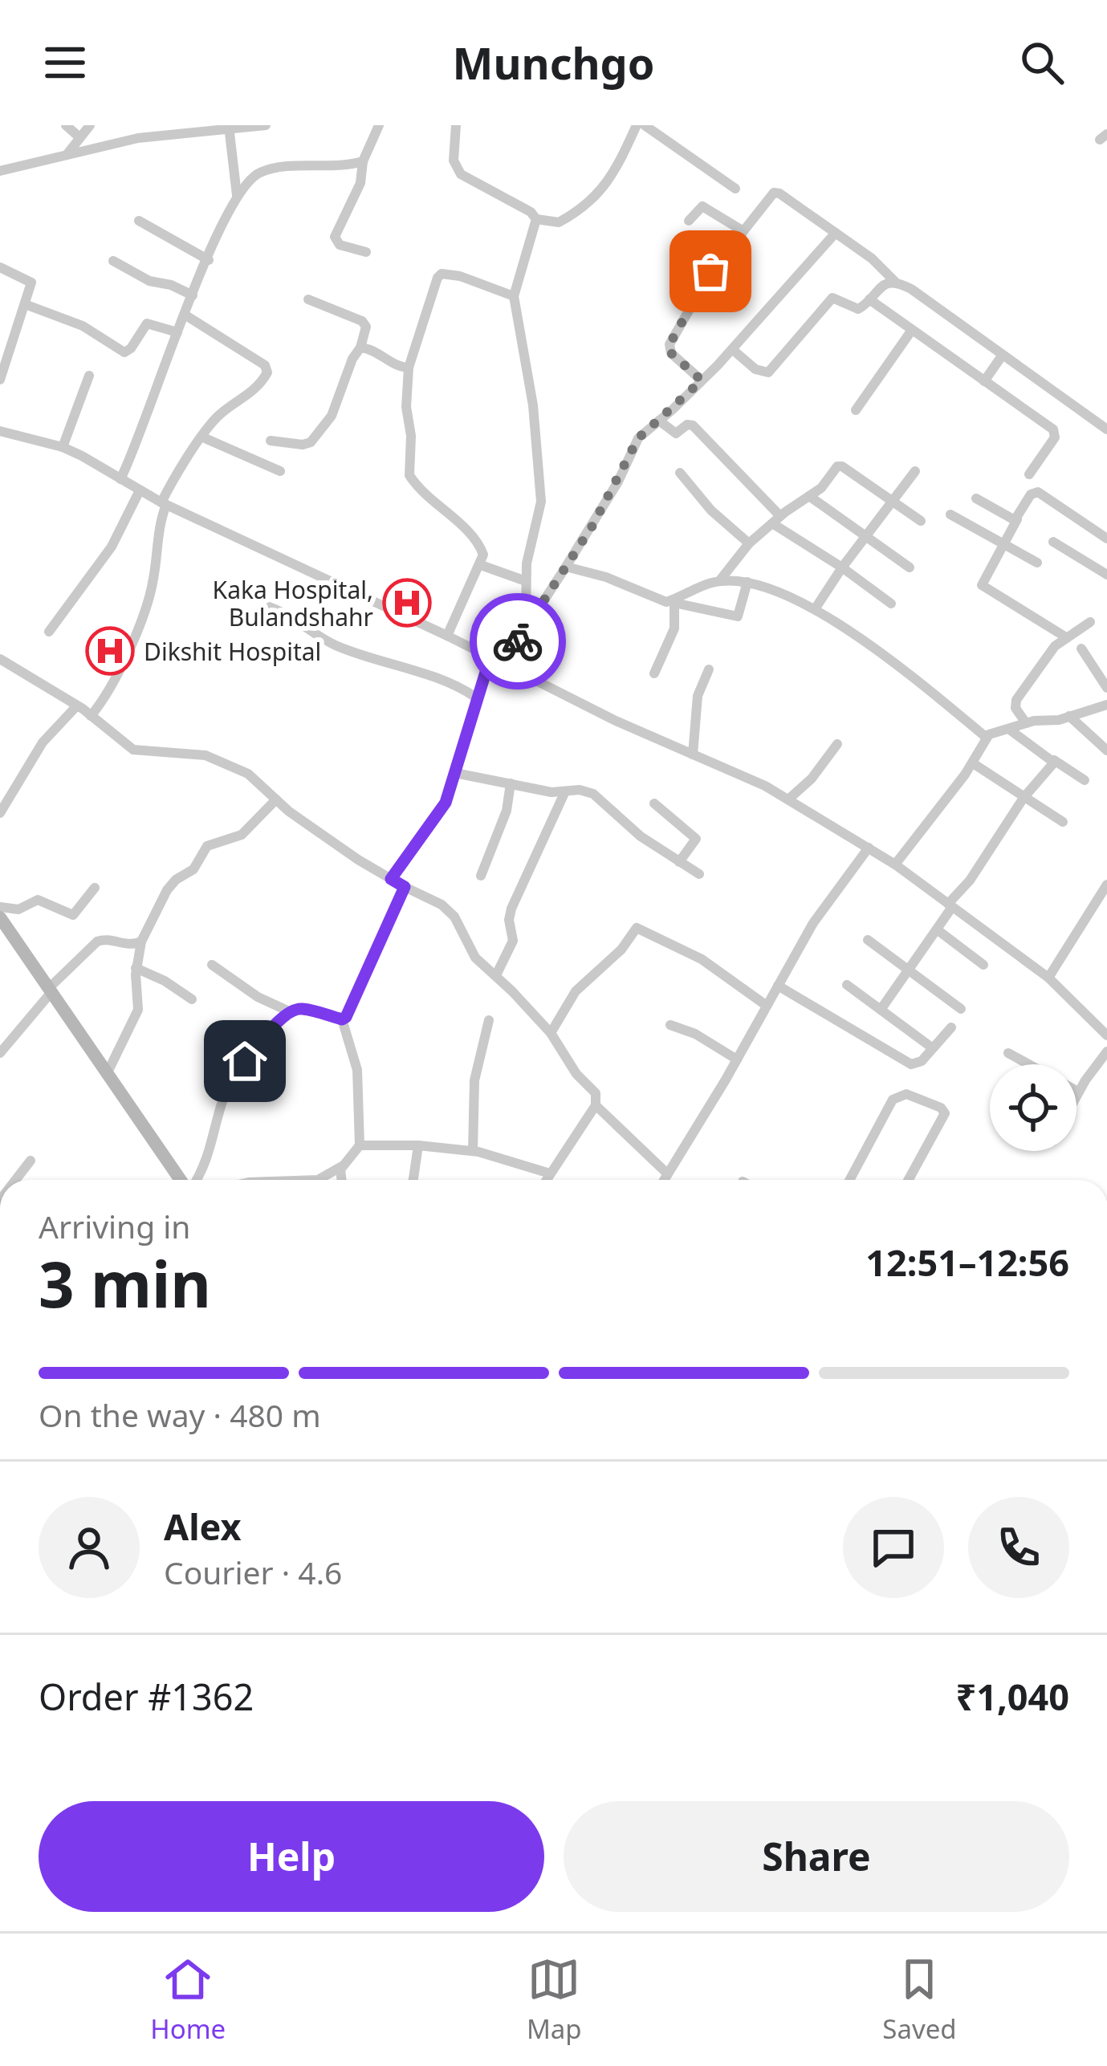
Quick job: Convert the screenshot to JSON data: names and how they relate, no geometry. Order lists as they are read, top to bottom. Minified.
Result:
{"places":{"hospital":["Kaka Hospital, Bulandshahr","Dikshit Hospital"]},"page":{"header":"Munchgo","heading":["3 min","Arriving in","12:51–12:56"],"panel":["Alex","Courier · 4.6","Order #1362","₹1,040"],"bar":"On the way · 480 m","buttons":["Help","Share"],"tabs":["Home","Map","Saved"]}}
